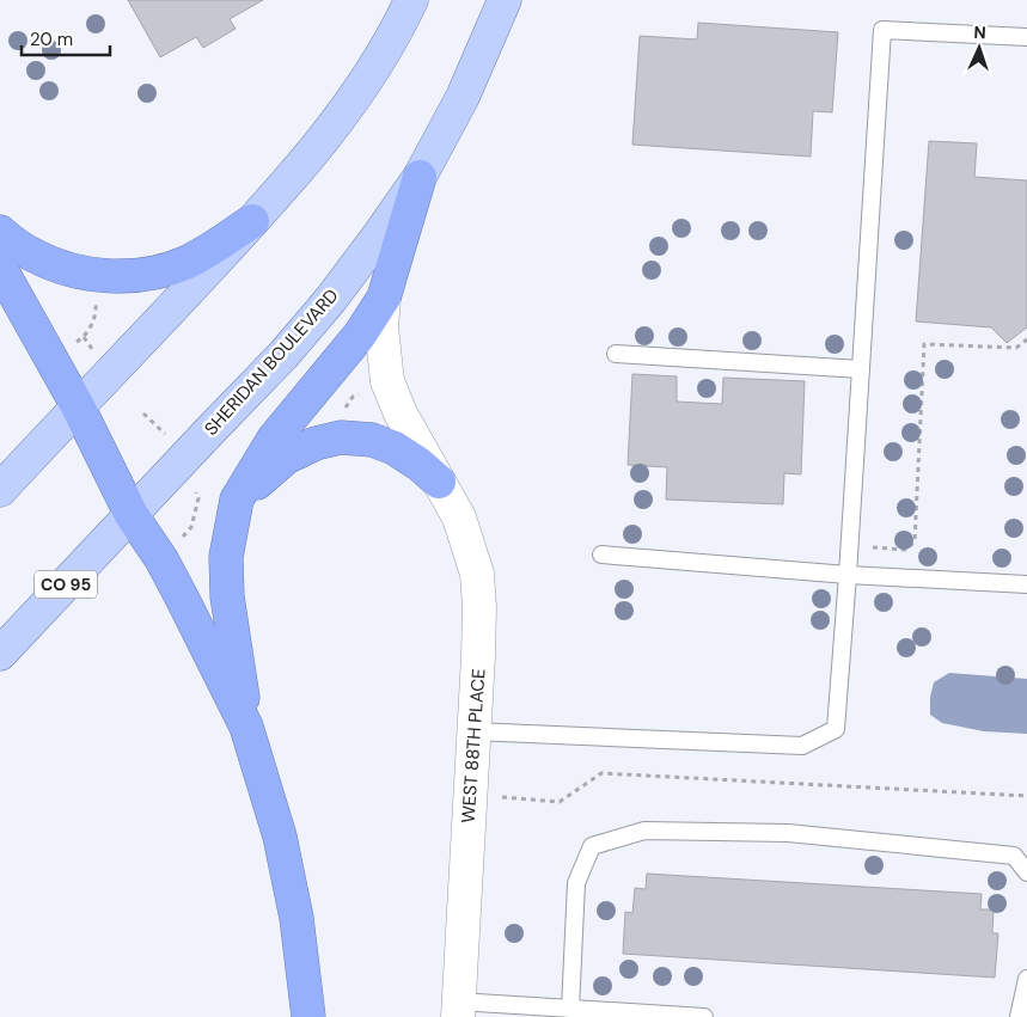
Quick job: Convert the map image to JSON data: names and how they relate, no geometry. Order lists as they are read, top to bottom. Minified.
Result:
{"streets":{"main road":["SHERIDAN BOULEVARD","CO 95"],"street":["WEST 88TH PLACE"]},"scale_bar":"20 m","north":"top"}
